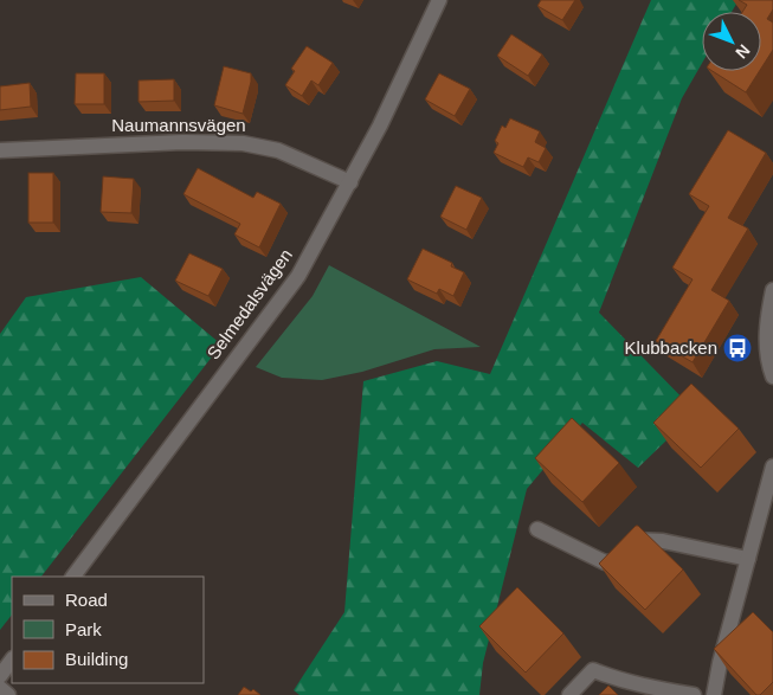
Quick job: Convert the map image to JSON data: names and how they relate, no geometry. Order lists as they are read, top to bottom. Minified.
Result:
{"streets":{"street":["Naumannsvägen","Selmedalsvägen"]},"crossings":[["Naumannsvägen","Selmedalsvägen"]],"places":{"bus stop":["Klubbacken"]},"legend":["Road","Park","Building"],"north":"bottom right"}
